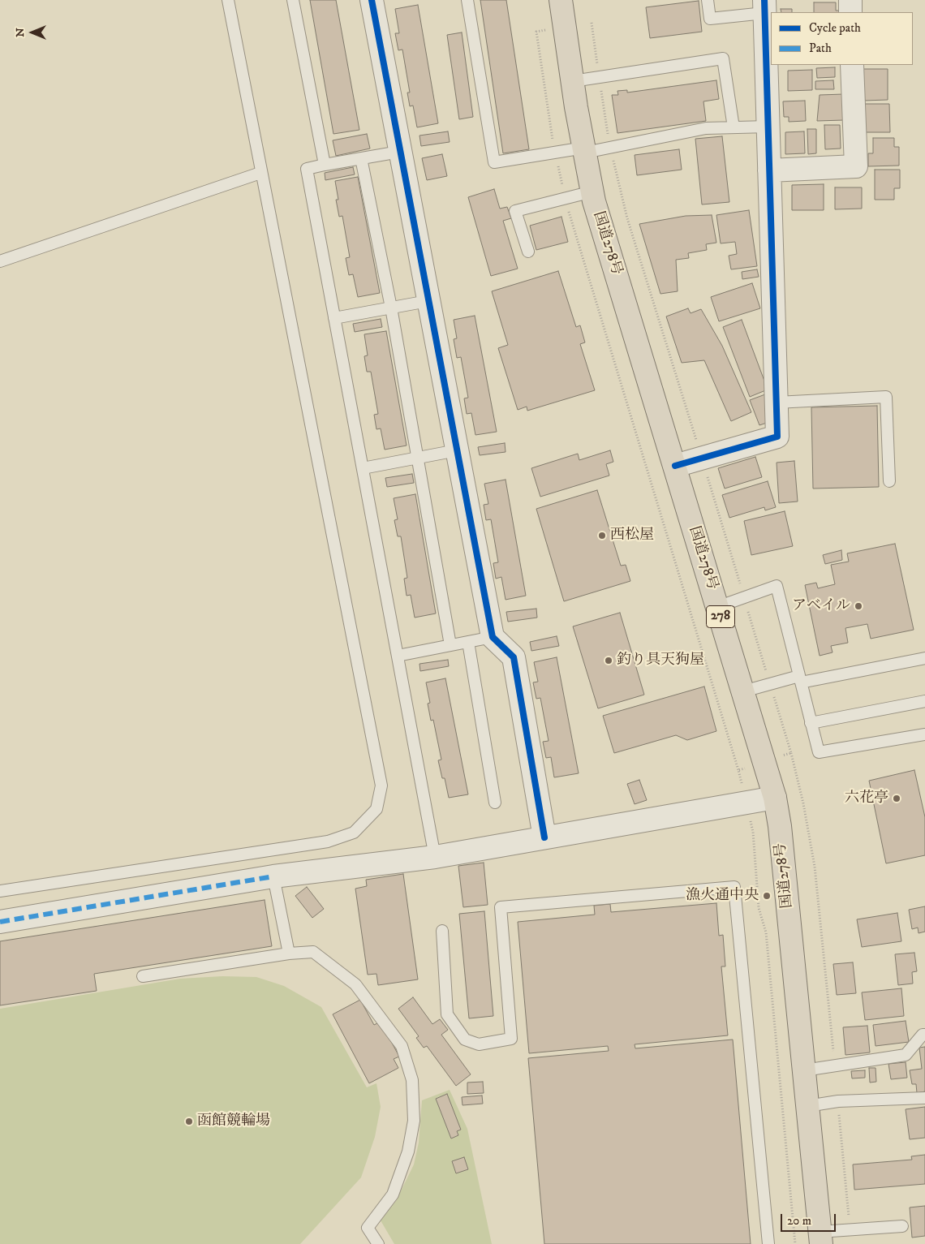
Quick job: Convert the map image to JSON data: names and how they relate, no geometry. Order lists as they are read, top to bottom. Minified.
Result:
{"streets":{"highway":["国道278号","278"]},"places":["西松屋","アベイル","釣り具天狗屋","六花亭","漁火通中央","函館競輪場"],"legend":["Cycle path","Path"],"scale_bar":"20 m","north":"left"}
